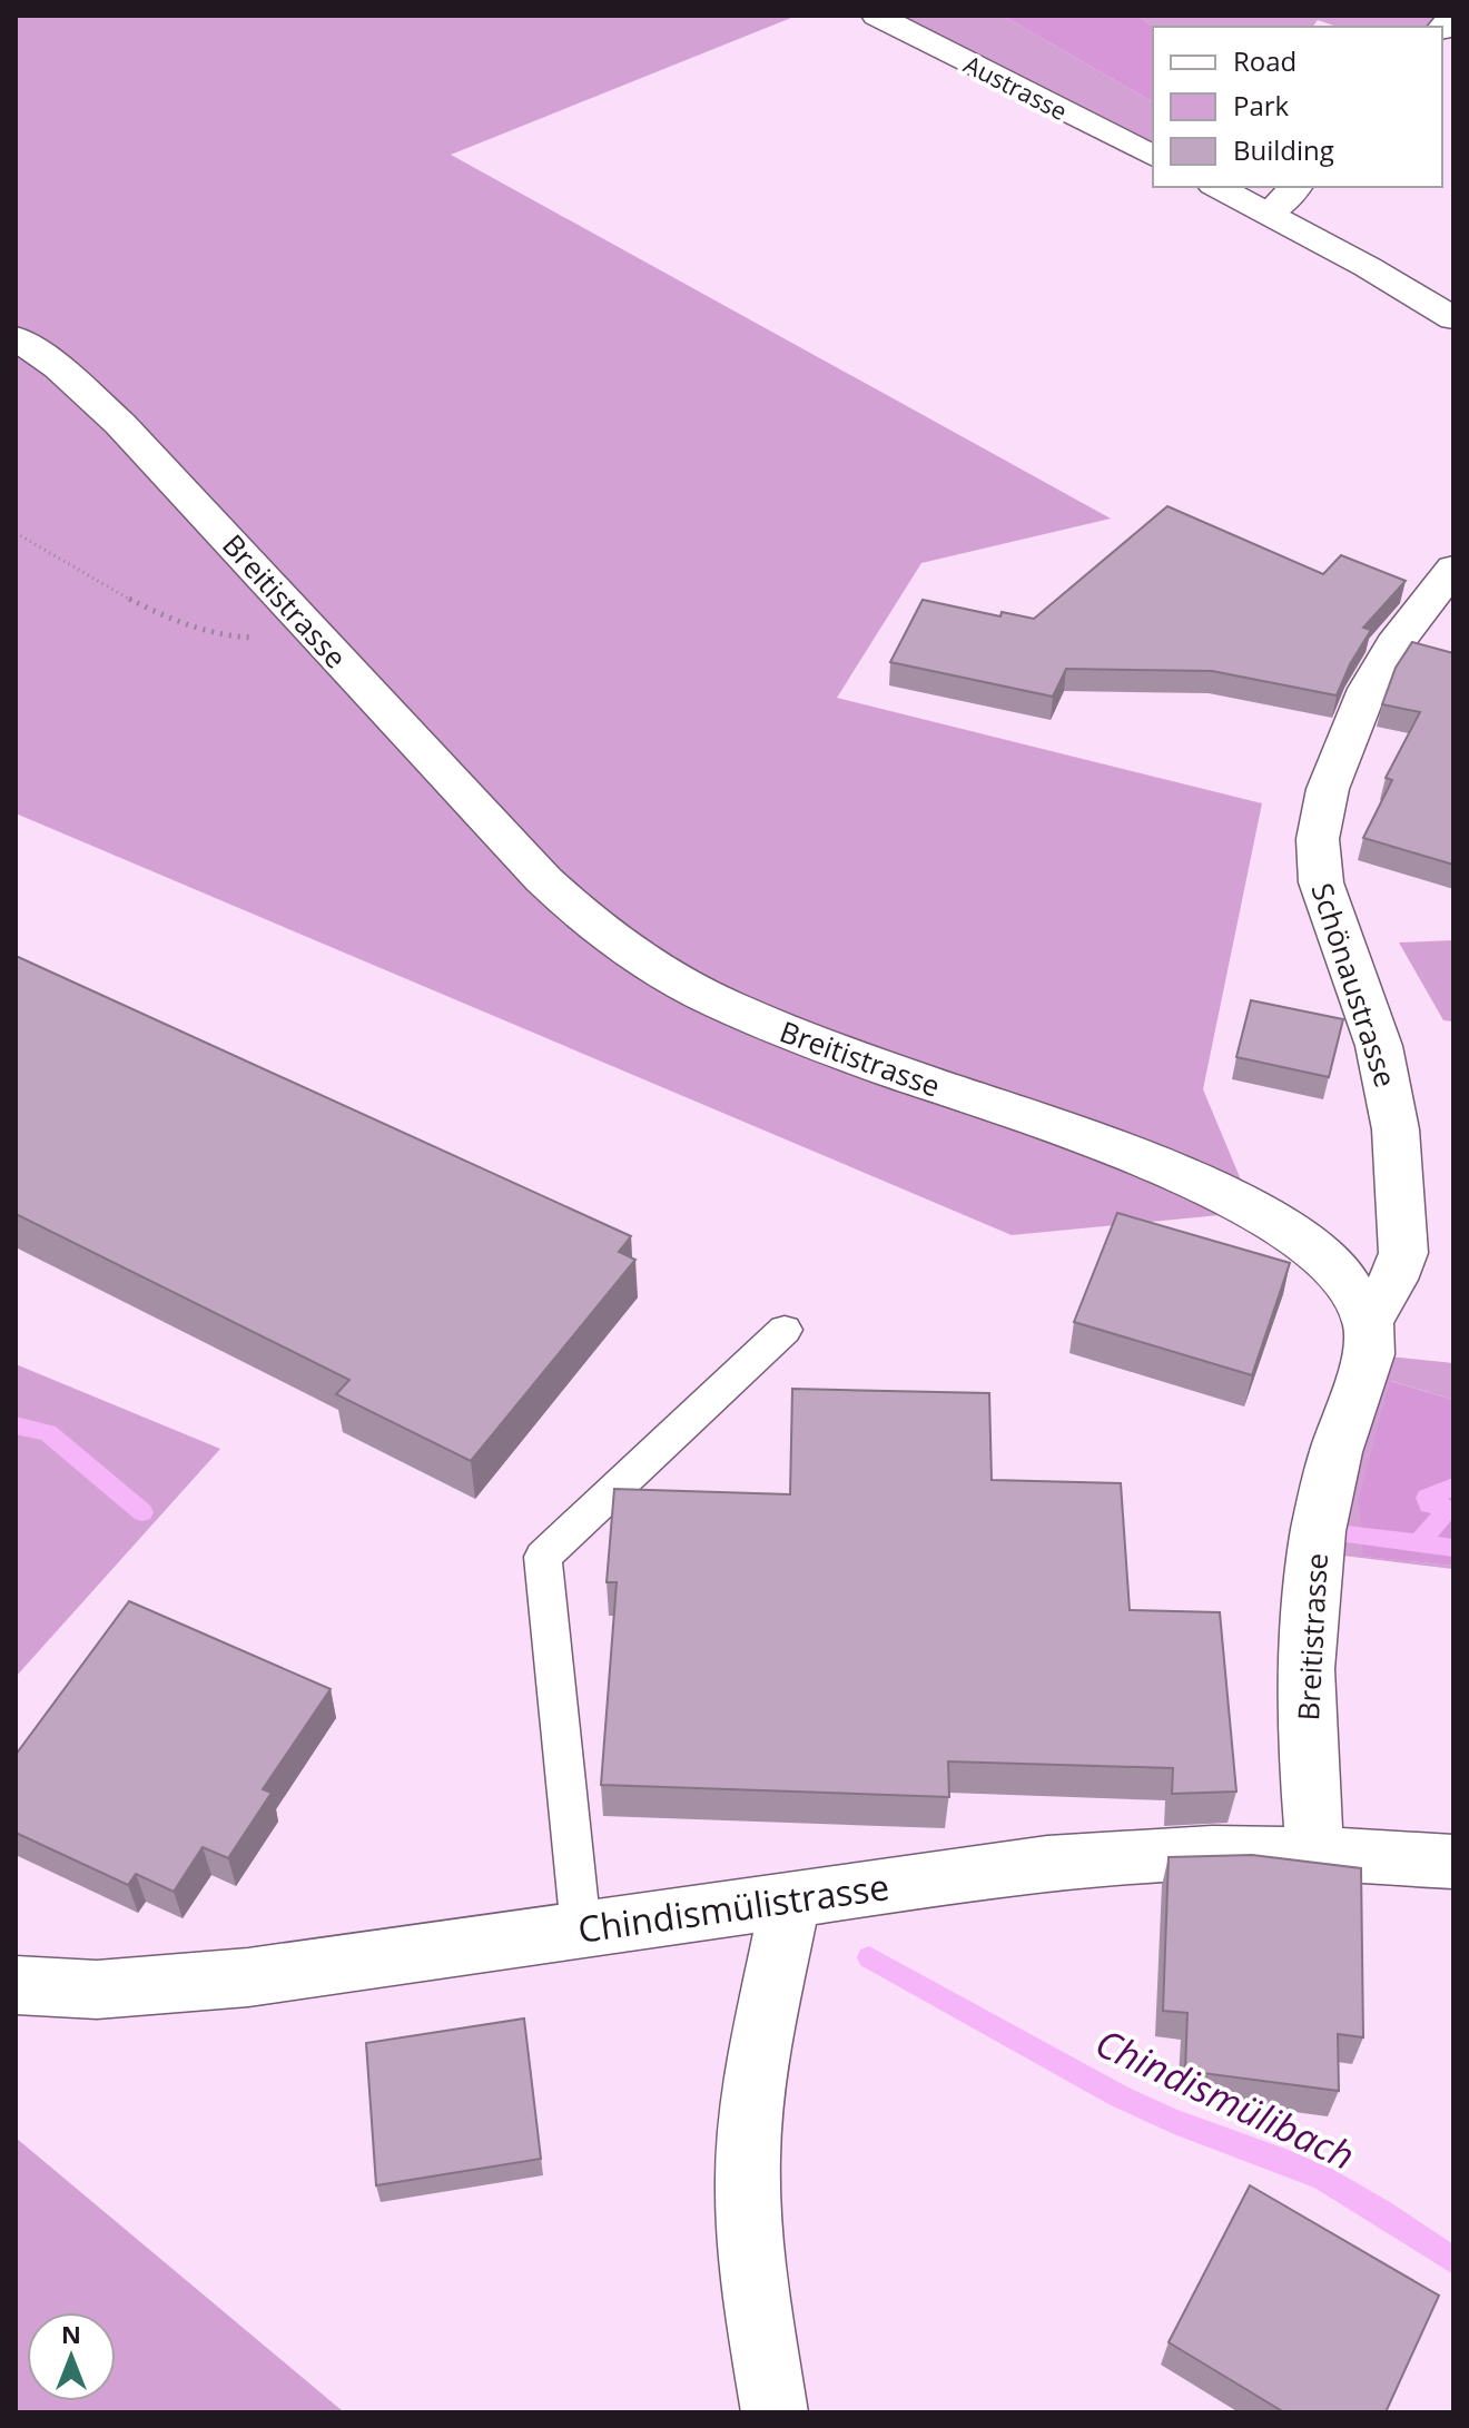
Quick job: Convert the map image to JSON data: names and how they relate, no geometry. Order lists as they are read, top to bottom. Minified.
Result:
{"streets":{"street":["Austrasse","Breitistrasse","Schönaustrasse","Chindismülistrasse"]},"crossings":[["Breitistrasse","Schönaustrasse"],["Breitistrasse","Chindismülistrasse"]],"water":["Chindismülibach"],"legend":["Road","Park","Building"],"north":"top"}
